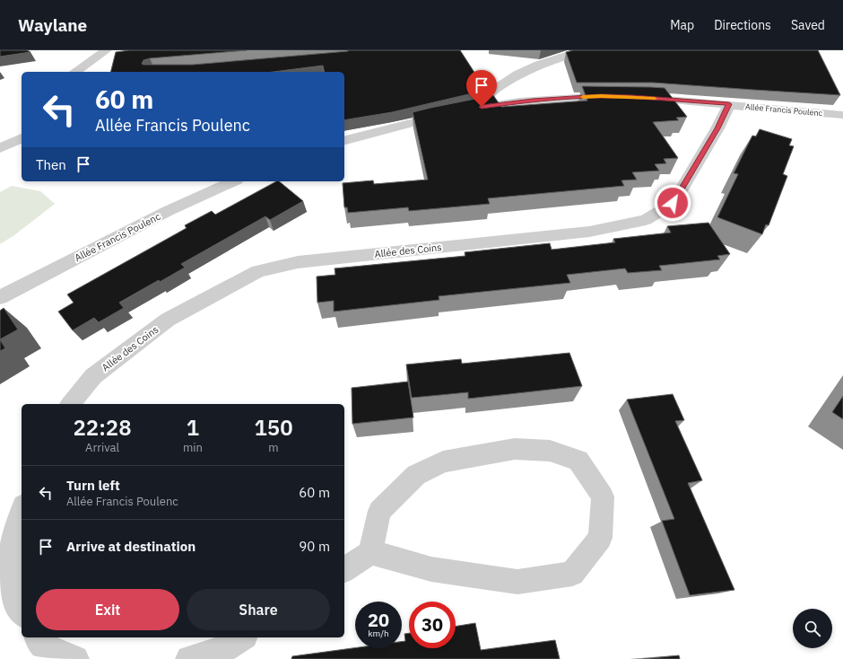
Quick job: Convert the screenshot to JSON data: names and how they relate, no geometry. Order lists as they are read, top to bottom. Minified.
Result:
{"streets":{"street":["Allée Francis Poulenc","Allée des Coins"]},"crossings":[["Allée Francis Poulenc","Allée des Coins"]],"page":{"header":"Waylane","nav":["Map","Directions","Saved"],"turn":["60 m","Allée Francis Poulenc"],"then":"Then","eta":["22:28","Arrival","1","min","150","m"],"list":[{"name":"Turn left","note":"Allée Francis Poulenc","value":"60 m"},{"name":"Arrive at destination","value":"90 m"}],"buttons":["Exit","Share"],"speed":"20 km/h","limit":"30"}}
